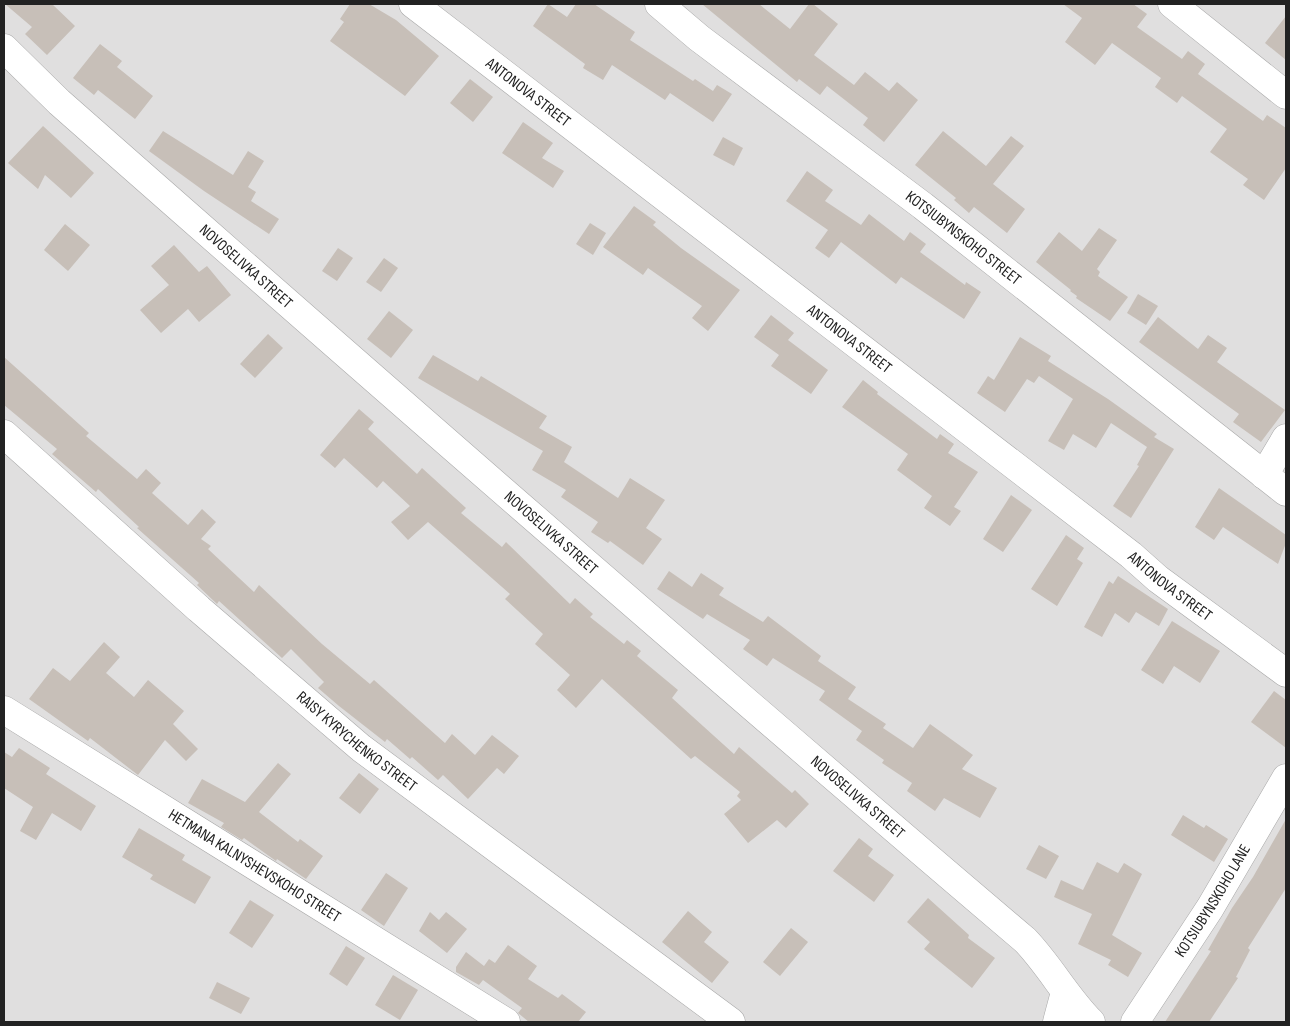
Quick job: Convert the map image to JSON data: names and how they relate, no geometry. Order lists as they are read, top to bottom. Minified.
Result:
{"streets":{"street":["ANTONOVA STREET","KOTSIUBYNSKOHO STREET","NOVOSELIVKA STREET","RAISY KYRYCHENKO STREET","HETMANA KALNYSHEVSKOHO STREET","KOTSIUBYNSKOHO LANE"]}}
